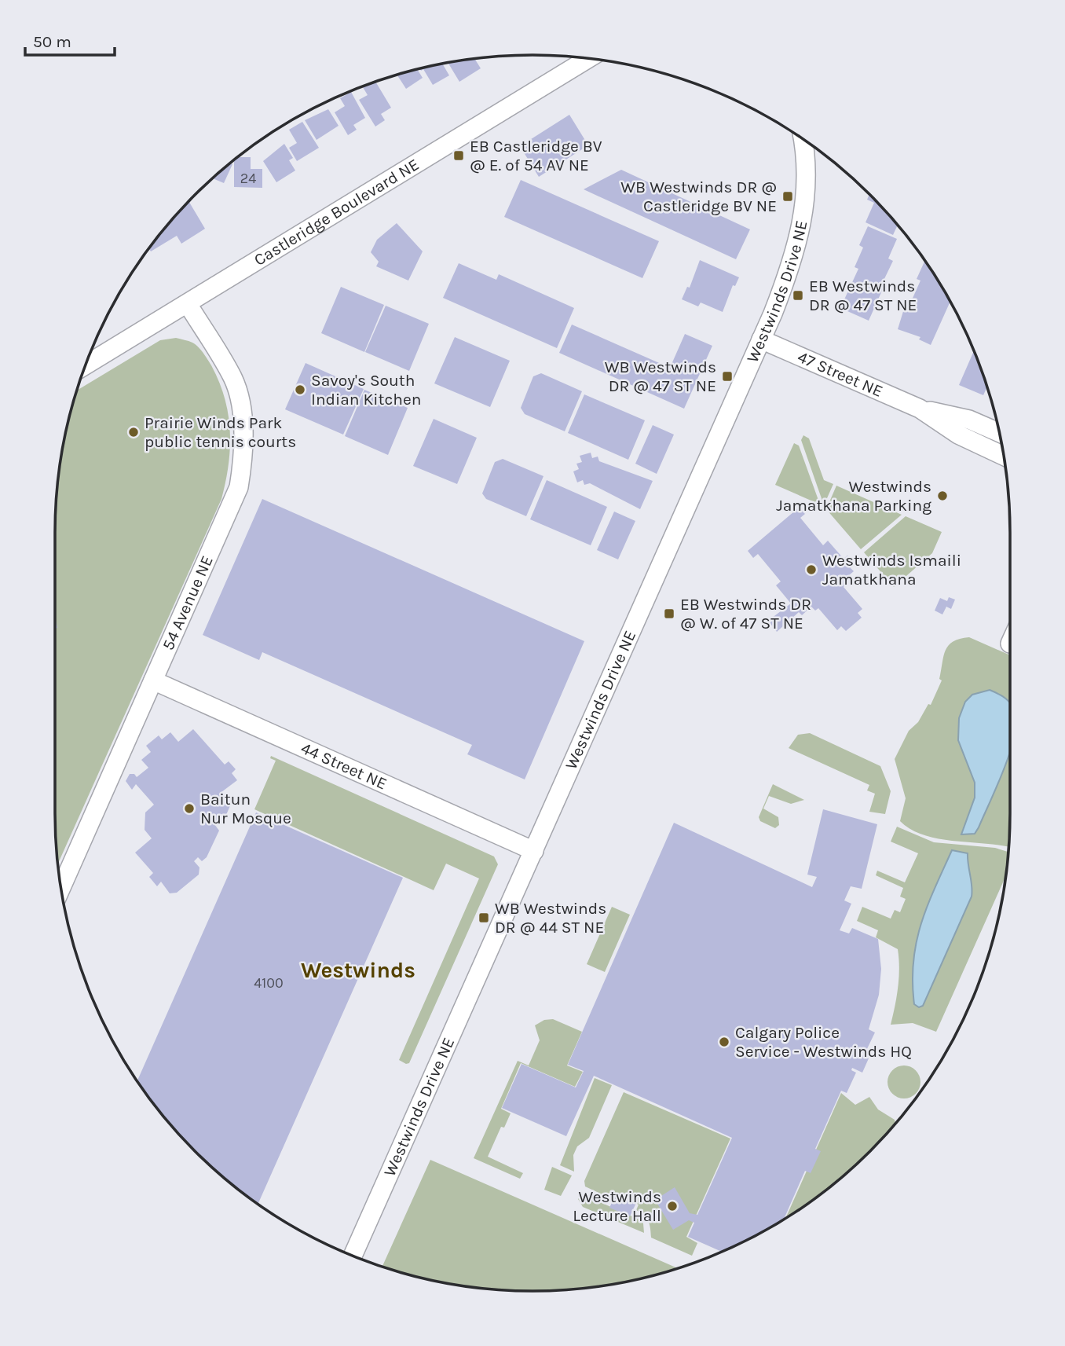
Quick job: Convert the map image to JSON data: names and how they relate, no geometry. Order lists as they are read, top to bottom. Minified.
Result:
{"streets":{"street":["Castleridge Boulevard NE","Westwinds Drive NE","47 Street NE","54 Avenue NE","44 Street NE"]},"crossings":[["Castleridge Boulevard NE","54 Avenue NE"],["Westwinds Drive NE","47 Street NE"],["Westwinds Drive NE","44 Street NE"],["54 Avenue NE","44 Street NE"]],"districts":["Westwinds"],"places":{"transit":["EB Castleridge BV @ E. of 54 AV NE","WB Westwinds DR @ Castleridge BV NE","EB Westwinds DR @ 47 ST NE","WB Westwinds DR @ 47 ST NE","EB Westwinds DR @ W. of 47 ST NE","WB Westwinds DR @ 44 ST NE"],"other":["Savoy's South Indian Kitchen","Prairie Winds Park public tennis courts","Westwinds Jamatkhana Parking","Westwinds Ismaili Jamatkhana","Baitun Nur Mosque","Calgary Police Service - Westwinds HQ","Westwinds Lecture Hall"]},"house_numbers":["24","4100"],"scale_bar":"50 m"}
